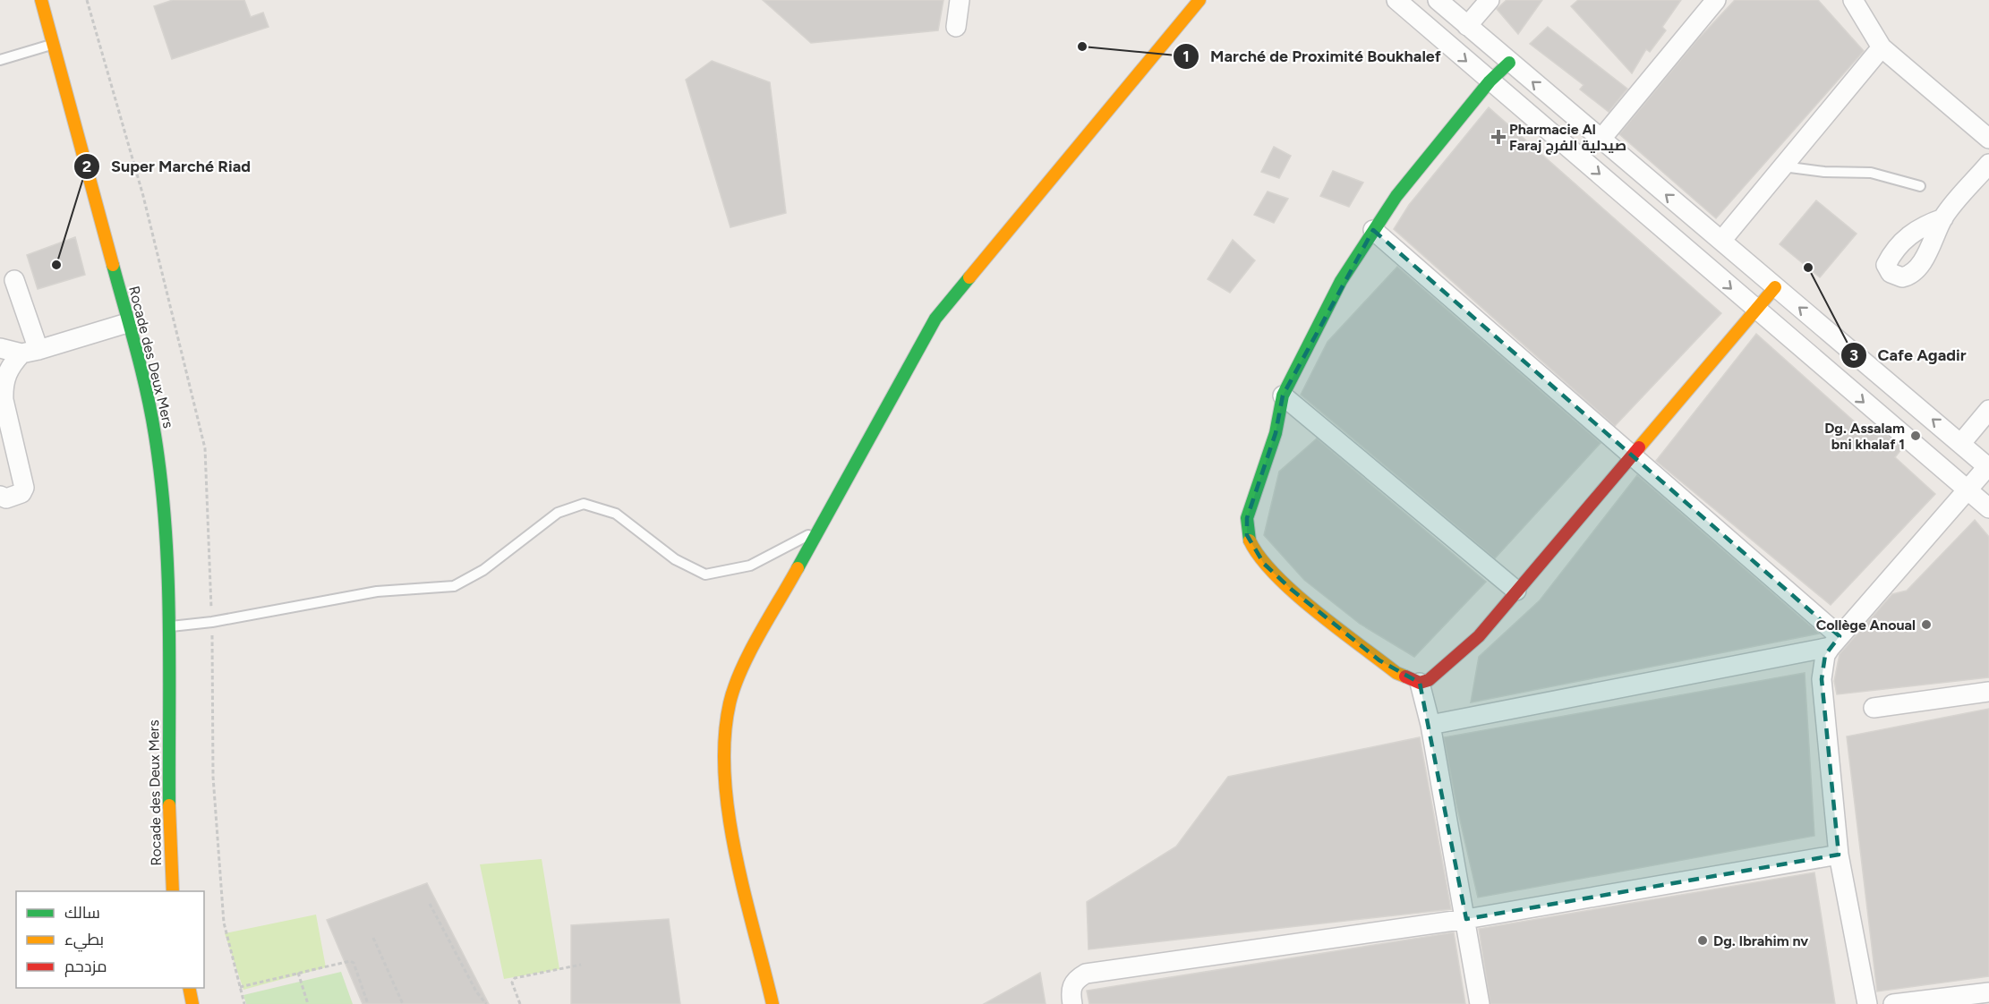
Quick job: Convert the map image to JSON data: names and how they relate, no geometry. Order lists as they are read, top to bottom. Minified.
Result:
{"streets":{"main road":["Rocade des Deux Mers"]},"places":{"other":["Marché de Proximité Boukhalef","Super Marché Riad","Cafe Agadir","Dg. Assalam bni khalaf 1","Collège Anoual","Dg. Ibrahim nv"],"health":["Pharmacie Al Faraj صيدلية الفرج"]},"legend":["سالك","بطيء","مزدحم"]}
